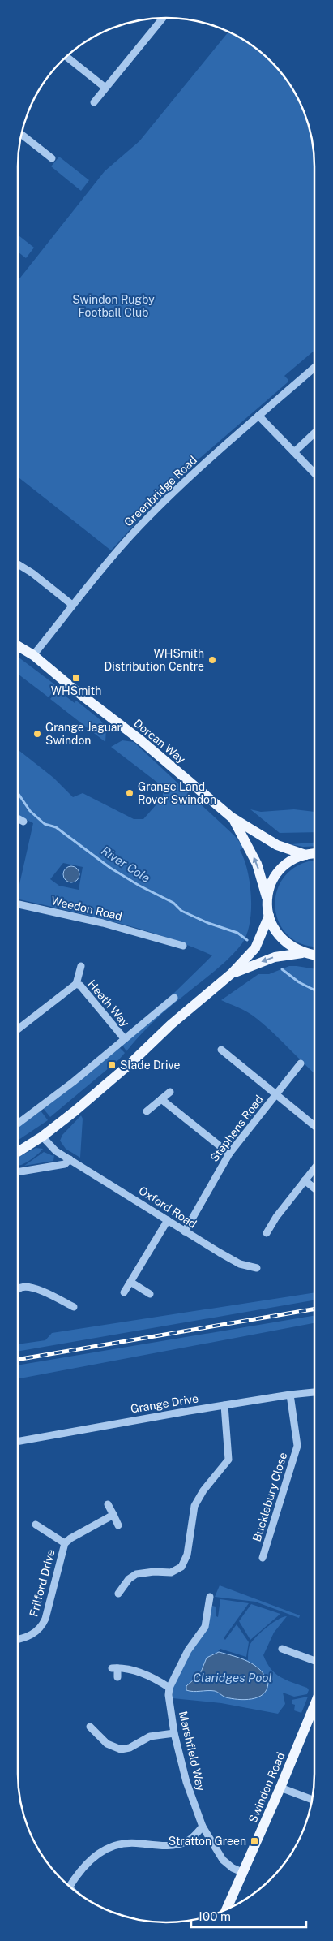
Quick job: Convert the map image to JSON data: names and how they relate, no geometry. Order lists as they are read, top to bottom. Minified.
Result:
{"streets":{"main road":["Dorcan Way","Swindon Road"],"street":["Greenbridge Road","Weedon Road","Heath Way","Stephens Road","Oxford Road","Grange Drive","Bucklebury Close","Frilford Drive","Marshfield Way"]},"crossings":[["Greenbridge Road","Dorcan Way"],["Stephens Road","Oxford Road"],["Grange Drive","Bucklebury Close"],["Marshfield Way","Swindon Road"]],"water":["River Cole","Claridges Pool"],"parks":["Swindon Rugby Football Club"],"places":{"other":["WHSmith Distribution Centre","Grange Jaguar Swindon","Grange Land Rover Swindon"],"transit":["WHSmith","Slade Drive","Stratton Green"]},"scale_bar":"100 m"}
